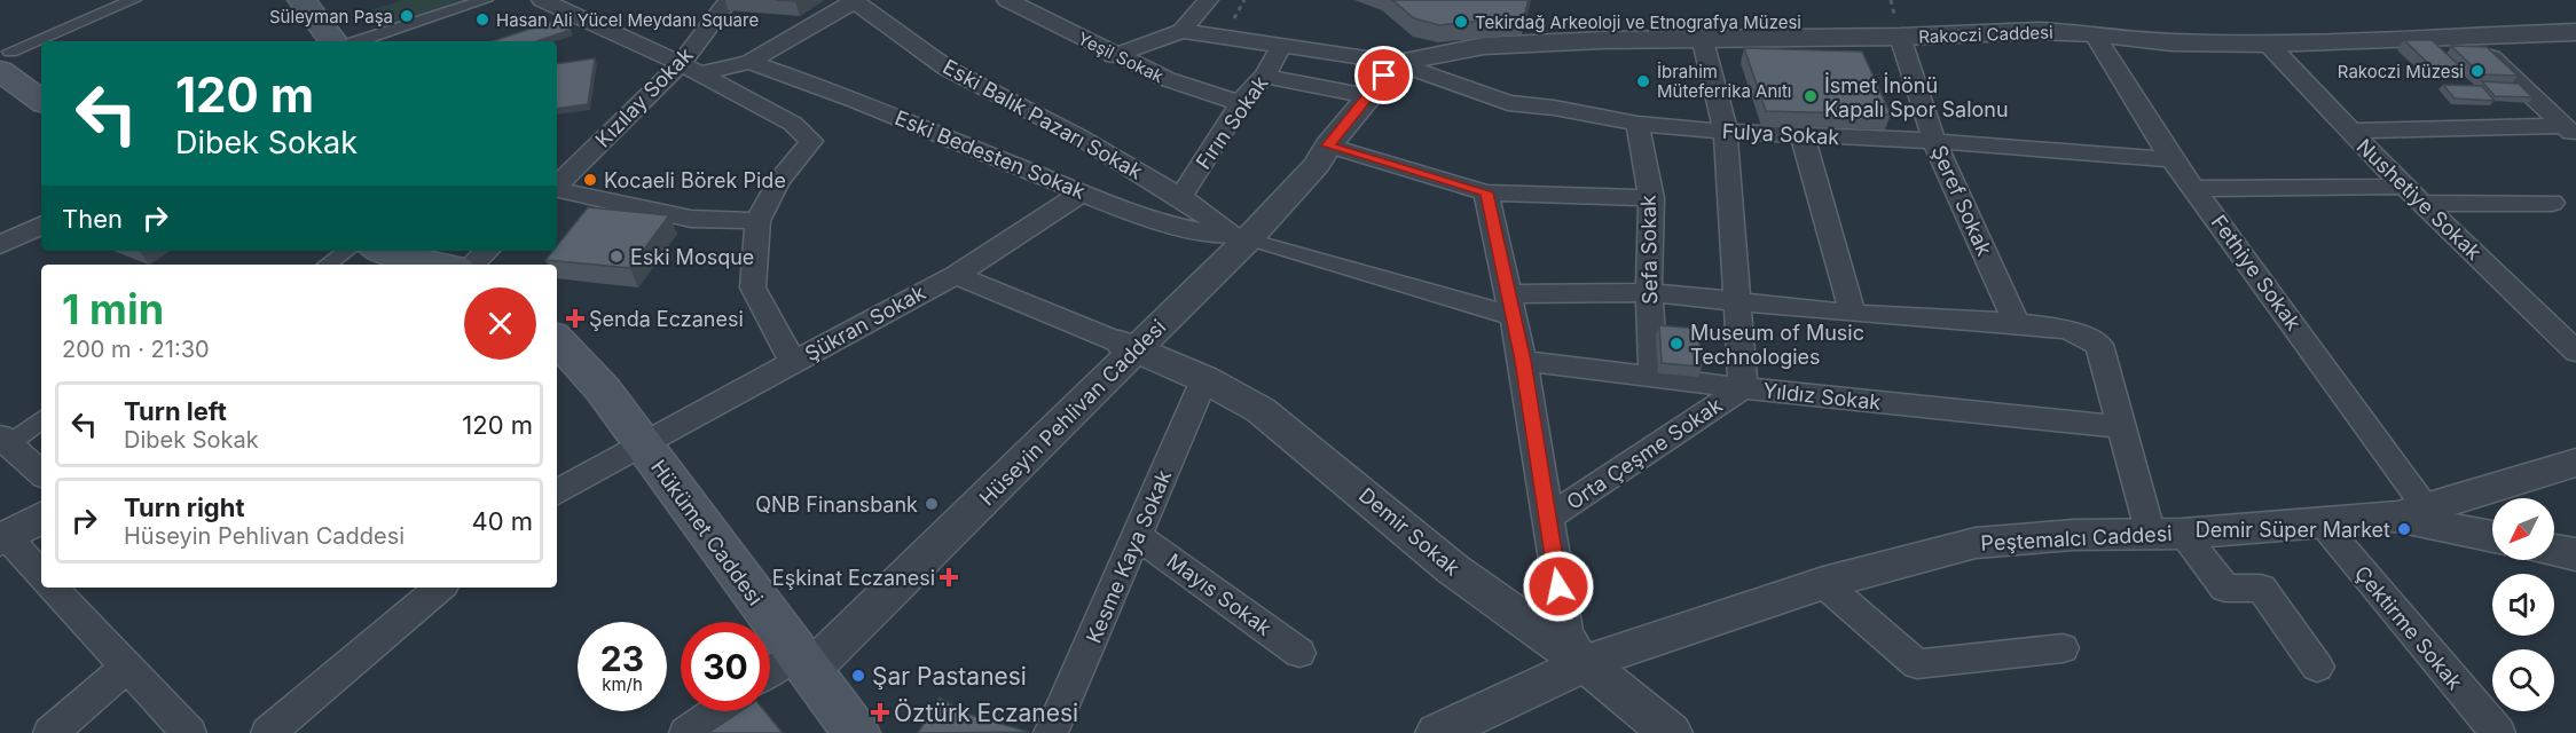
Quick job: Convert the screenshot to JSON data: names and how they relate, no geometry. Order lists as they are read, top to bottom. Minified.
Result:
{"streets":{"main road":["Hükümet Caddesi"],"street":["Rakoczi Caddesi","Yeşil Sokak","Kızılay Sokak","Eski Balık Pazarı Sokak","Fırın Sokak","Fulya Sokak","Eski Bedesten Sokak","Nushetiye Sokak","Şeref Sokak","Sefa Sokak","Fethiye Sokak","Şükran Sokak","Yıldız Sokak","Hüseyin Pehlivan Caddesi","Orta Çeşme Sokak","Demir Sokak","Peştemalcı Caddesi","Kesme Kaya Sokak","Mayıs Sokak","Çektirme Sokak"]},"crossings":[["Rakoczi Caddesi","Fulya Sokak"],["Rakoczi Caddesi","Nushetiye Sokak"],["Rakoczi Caddesi","Şeref Sokak"],["Rakoczi Caddesi","Fethiye Sokak"],["Rakoczi Caddesi","Hüseyin Pehlivan Caddesi"],["Yeşil Sokak","Fırın Sokak"],["Eski Balık Pazarı Sokak","Fırın Sokak"],["Eski Balık Pazarı Sokak","Eski Bedesten Sokak"],["Eski Balık Pazarı Sokak","Hüseyin Pehlivan Caddesi"],["Fırın Sokak","Fulya Sokak"],["Fulya Sokak","Şeref Sokak"],["Fulya Sokak","Sefa Sokak"],["Fulya Sokak","Fethiye Sokak"],["Fulya Sokak","Hüseyin Pehlivan Caddesi"],["Eski Bedesten Sokak","Şeref Sokak"],["Eski Bedesten Sokak","Sefa Sokak"],["Eski Bedesten Sokak","Şükran Sokak"],["Eski Bedesten Sokak","Yıldız Sokak"],["Eski Bedesten Sokak","Hüseyin Pehlivan Caddesi"],["Eski Bedesten Sokak","Peştemalcı Caddesi"],["Sefa Sokak","Yıldız Sokak"],["Fethiye Sokak","Peştemalcı Caddesi"],["Şükran Sokak","Demir Sokak"],["Şükran Sokak","Hükümet Caddesi"],["Yıldız Sokak","Orta Çeşme Sokak"],["Hüseyin Pehlivan Caddesi","Demir Sokak"],["Hüseyin Pehlivan Caddesi","Hükümet Caddesi"],["Demir Sokak","Peştemalcı Caddesi"],["Demir Sokak","Kesme Kaya Sokak"],["Peştemalcı Caddesi","Çektirme Sokak"],["Kesme Kaya Sokak","Mayıs Sokak"]],"places":{"other":["Süleyman Paşa","Hasan Ali Yücel Meydanı Square","Tekirdağ Arkeoloji ve Etnografya Müzesi","Rakoczi Müzesi","İbrahim Müteferrika Anıtı","İsmet İnönü Kapalı Spor Salonu","Kocaeli Börek Pide","Eski Mosque","Museum of Music Technologies","QNB Finansbank","Demir Süper Market","Şar Pastanesi"],"health":["Şenda Eczanesi","Eşkinat Eczanesi","Öztürk Eczanesi"]},"north":"bottom left","page":{"turn":["120 m","Dibek Sokak"],"then":"Then","heading":["1 min","200 m · 21:30"],"list":[{"name":"Turn left","note":"Dibek Sokak","value":"120 m"},{"name":"Turn right","note":"Hüseyin Pehlivan Caddesi","value":"40 m"}],"speed":"23 km/h","limit":"30"}}
